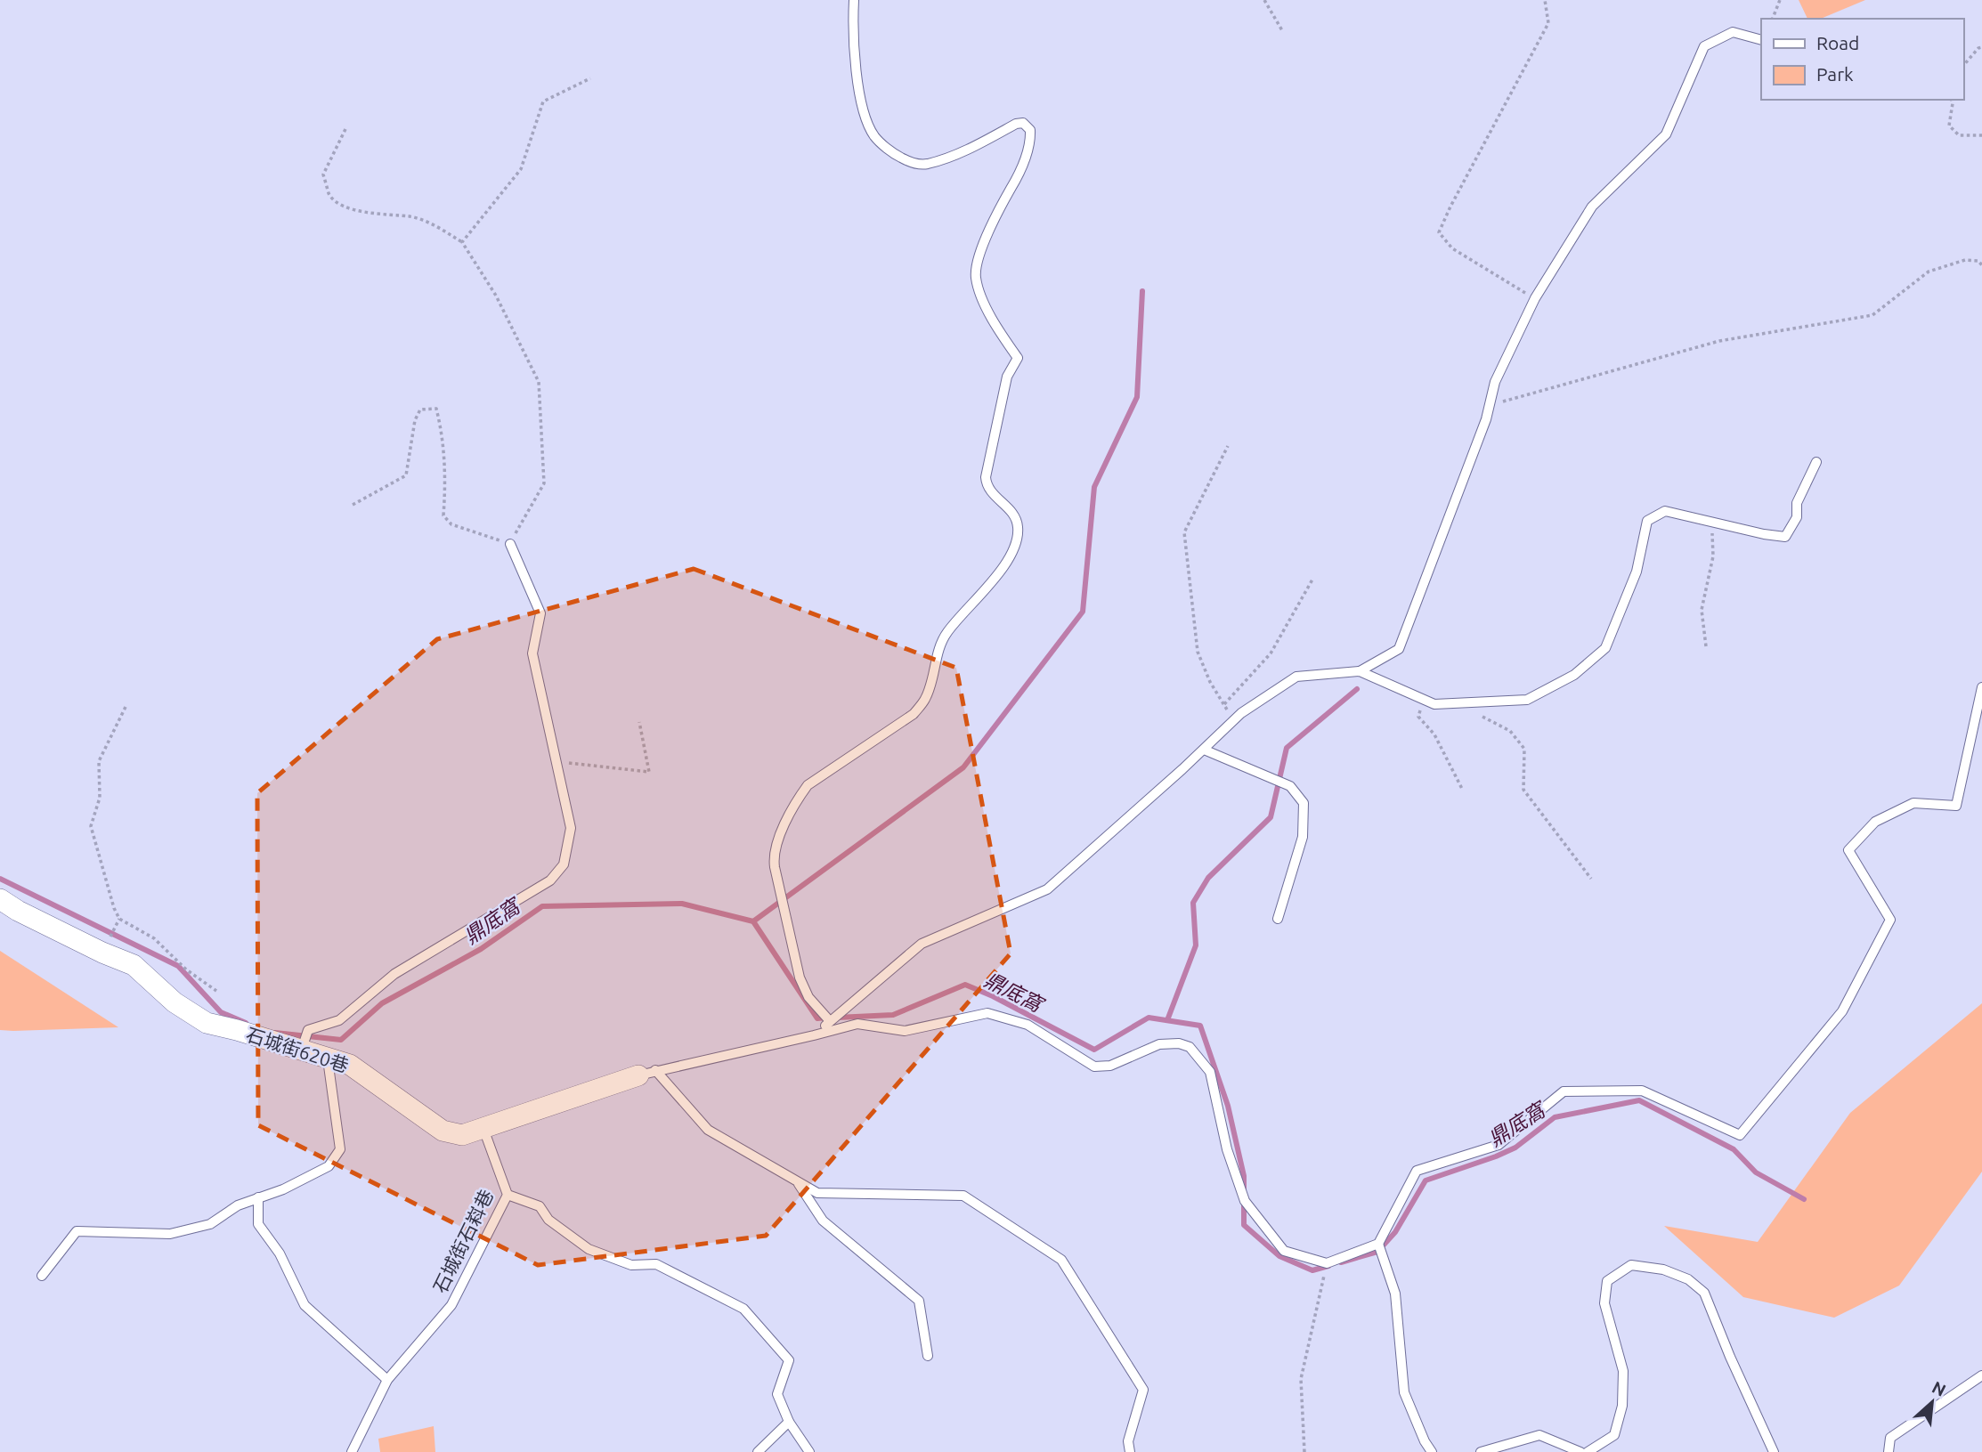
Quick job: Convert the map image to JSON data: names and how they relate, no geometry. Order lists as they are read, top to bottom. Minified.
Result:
{"streets":{"street":["石城街620巷"],"lane":["石城街石嵙巷"]},"crossings":[["石城街620巷","石城街石嵙巷"]],"water":["鼎底窩"],"legend":["Road","Park"],"north":"top right"}
